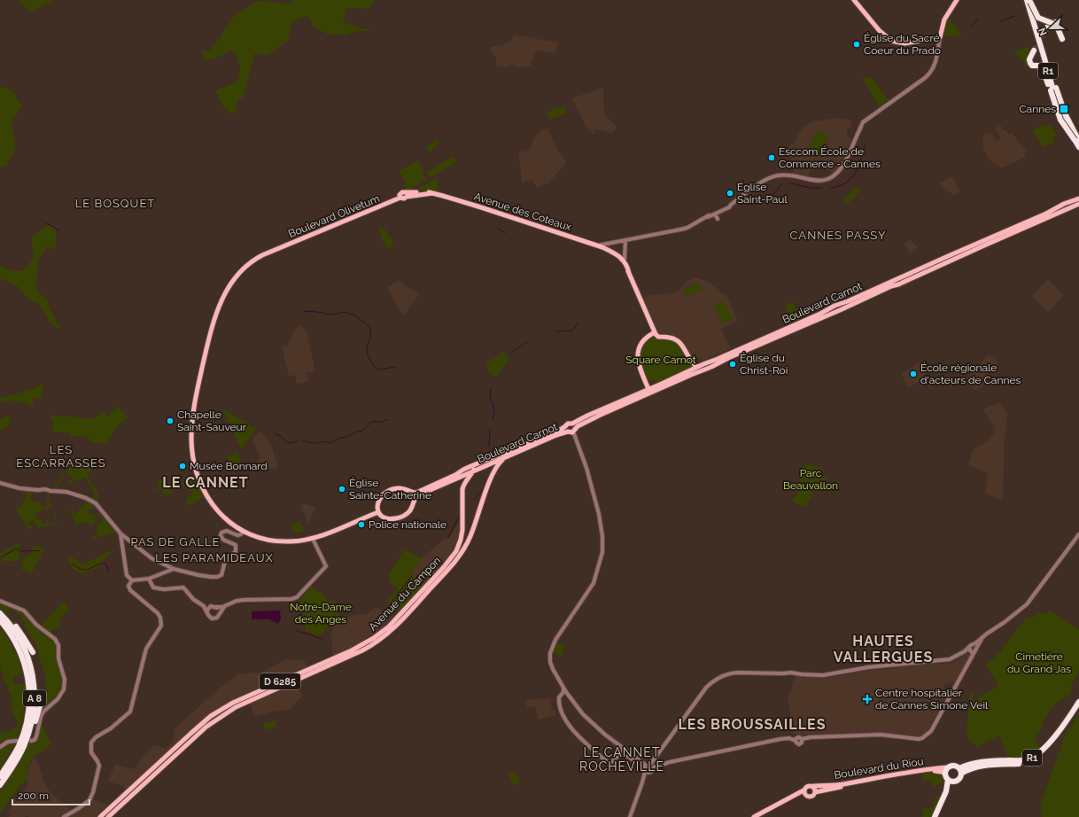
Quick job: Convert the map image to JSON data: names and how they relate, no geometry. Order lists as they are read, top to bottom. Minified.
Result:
{"streets":{"highway":["R1","A 8"],"main road":["Avenue des Coteaux","Boulevard Olivetum","Boulevard Carnot","Avenue du Campon","D 6285","Boulevard du Riou"]},"crossings":[["R1","Boulevard du Riou"],["Avenue des Coteaux","Boulevard Olivetum"],["Boulevard Olivetum","Boulevard Carnot"],["Boulevard Carnot","Avenue du Campon"]],"districts":["LE BOSQUET","CANNES PASSY","LES ESCARRASSES","LE CANNET","PAS DE GALLE","LES PARAMIDEAUX","HAUTES VALLERGUES","LES BROUSSAILLES","LE CANNET ROCHEVILLE"],"parks":["Square Carnot","Parc Beauvallon","Notre-Dame des Anges","Cimetière du Grand Jas"],"places":{"other":["Église du Sacré Coeur du Prado","Esccom École de Commerce - Cannes","Église Saint-Paul","Église du Christ-Roi","École régionale d'acteurs de Cannes","Chapelle Saint-Sauveur","Musée Bonnard","Église Sainte-Catherine","Police nationale"],"transit":["Cannes"],"health":["Centre hospitalier de Cannes Simone Veil"]},"scale_bar":"200 m","north":"left"}
